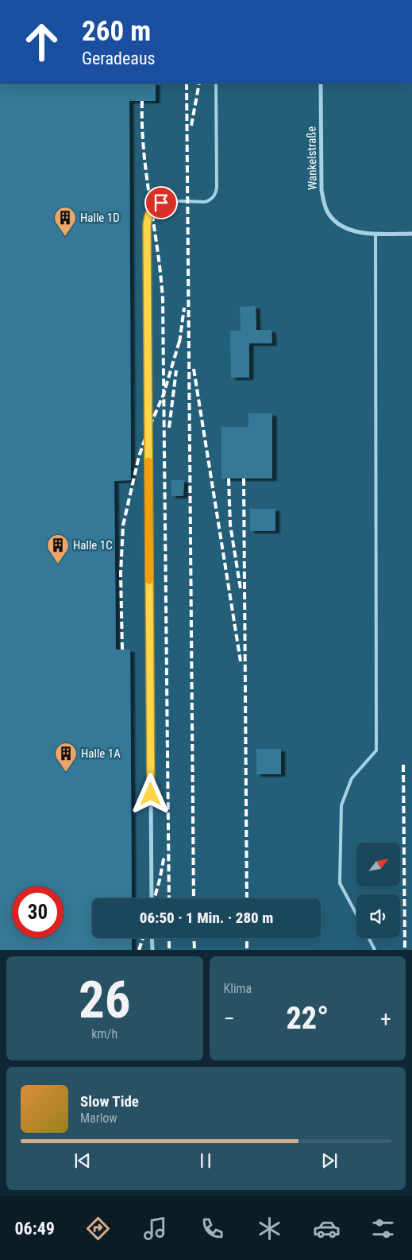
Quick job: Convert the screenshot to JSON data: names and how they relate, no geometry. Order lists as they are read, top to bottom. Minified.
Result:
{"streets":{"street":["Wankelstraße"]},"places":{"building":["Halle 1D","Halle 1C","Halle 1A"]},"north":"top right","page":{"turn":["260 m","Geradeaus"],"limit":"30","trip":"06:50 · 1 Min. · 280 m","tile":[["26","km/h"],"Klima"],"heat":["−","22°","+"],"song":["Slow Tide","Marlow"],"tabs":"06:49"}}
